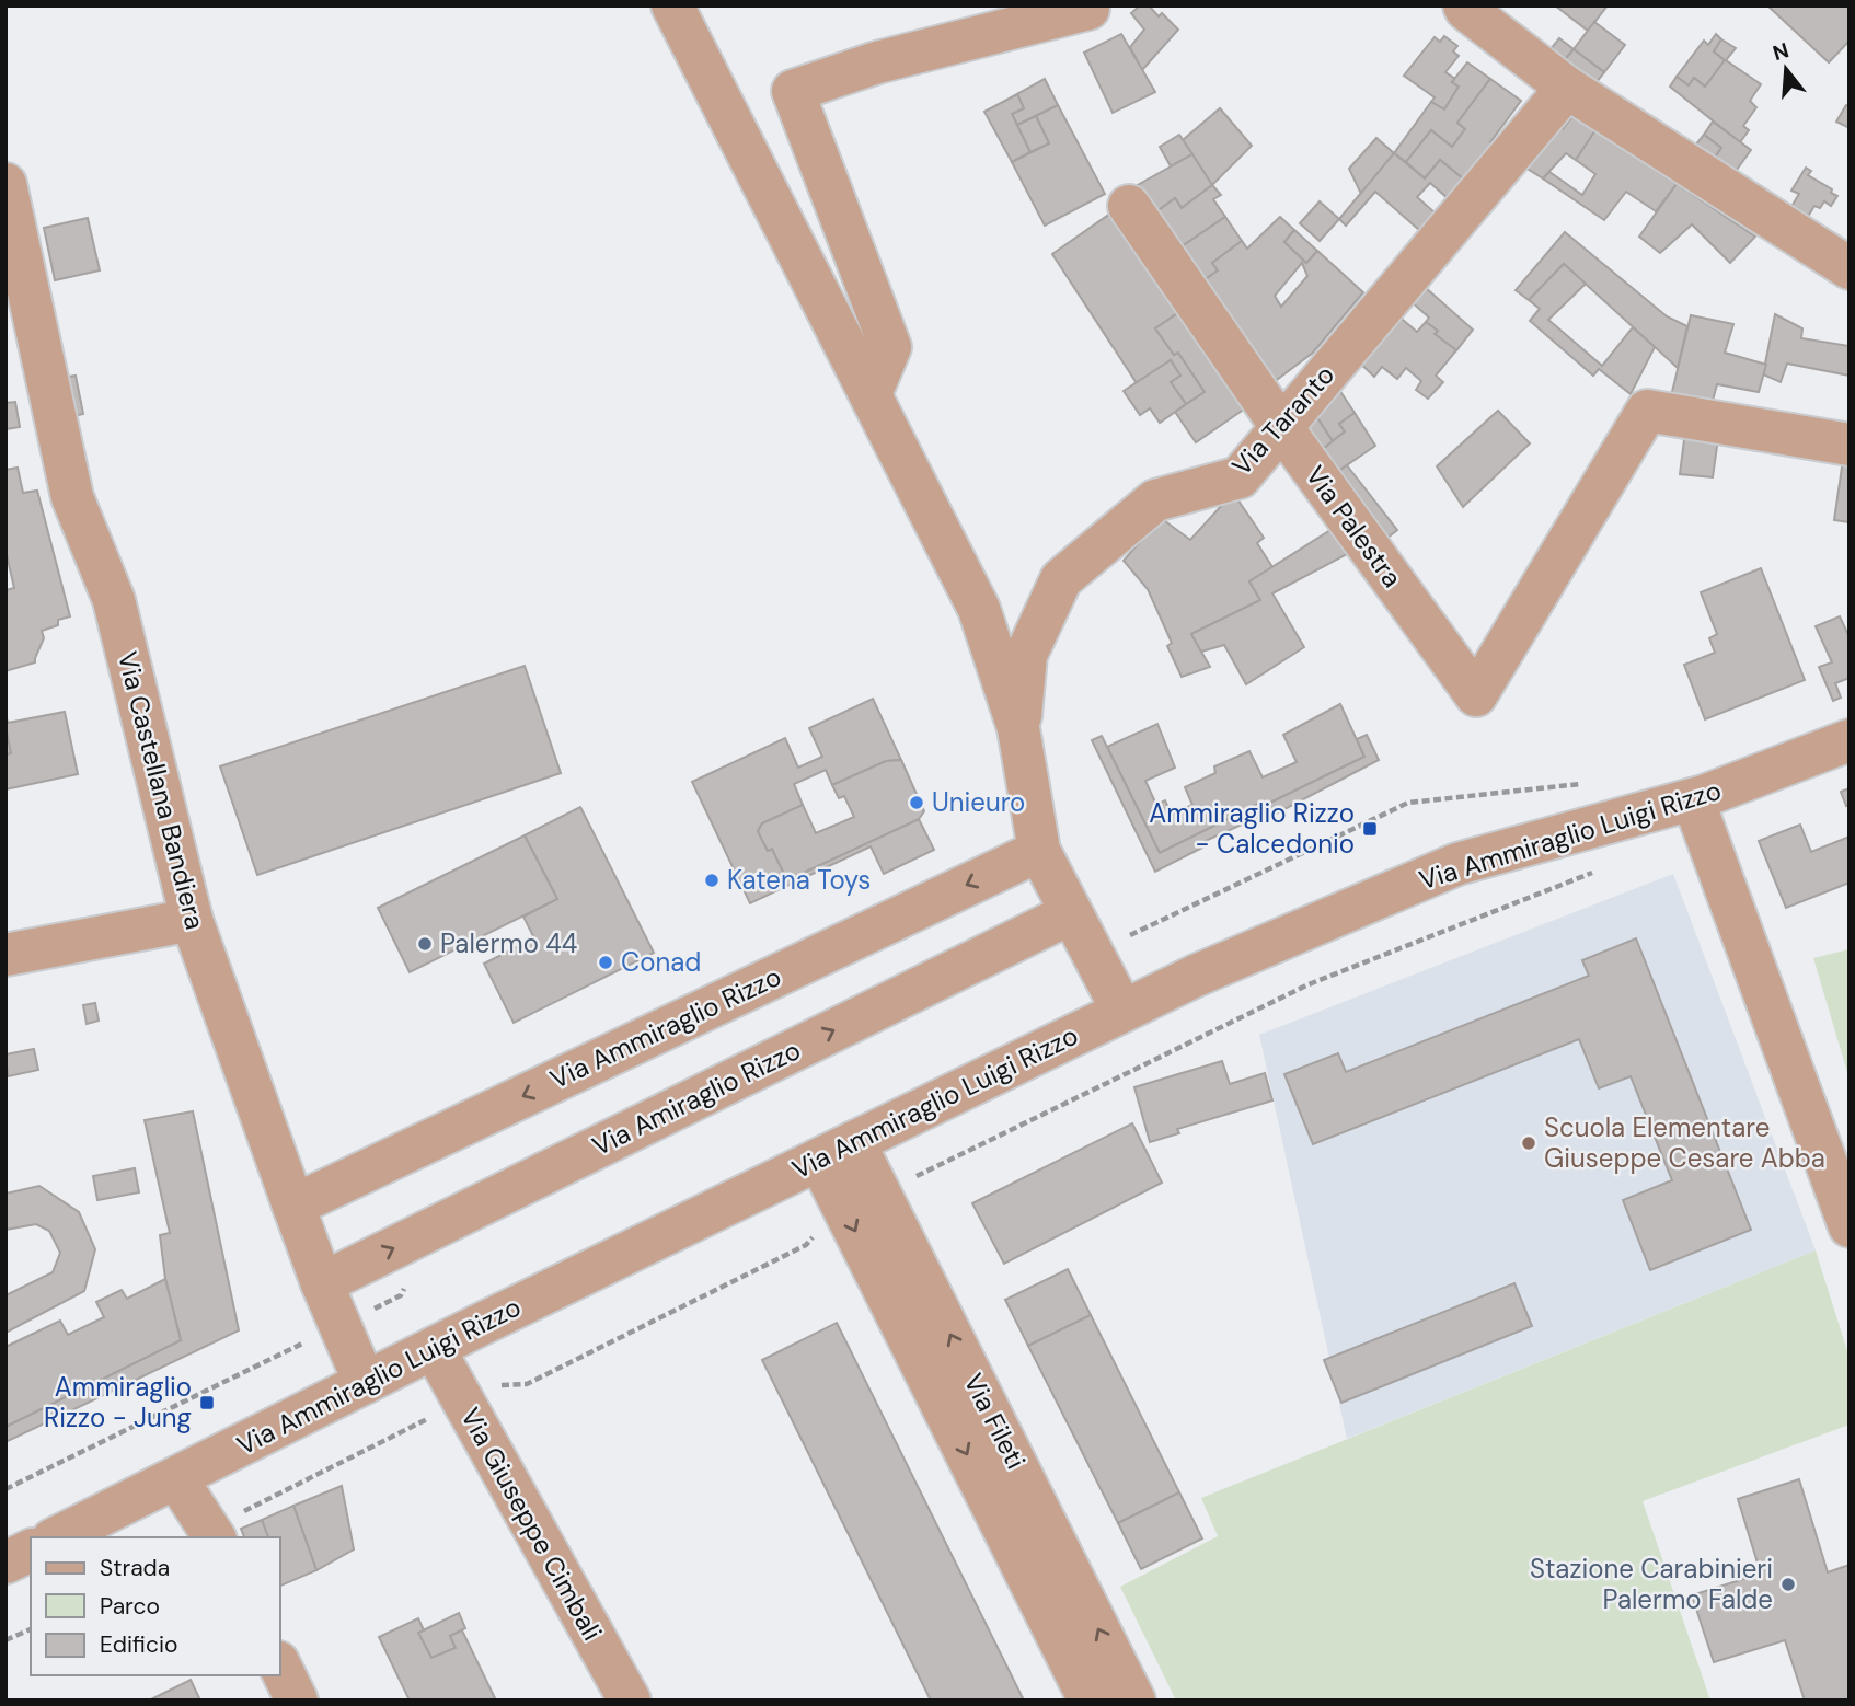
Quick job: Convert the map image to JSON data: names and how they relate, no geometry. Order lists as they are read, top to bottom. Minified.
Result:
{"streets":{"street":["Via Taranto","Via Palestra","Via Castellana Bandiera","Via Ammiraglio Luigi Rizzo","Via Ammiraglio Rizzo","Via Amiraglio Rizzo","Via Fileti","Via Giuseppe Cimbali"]},"crossings":[["Via Taranto","Via Palestra"],["Via Castellana Bandiera","Via Ammiraglio Luigi Rizzo"],["Via Castellana Bandiera","Via Ammiraglio Rizzo"],["Via Castellana Bandiera","Via Amiraglio Rizzo"],["Via Ammiraglio Luigi Rizzo","Via Fileti"],["Via Ammiraglio Luigi Rizzo","Via Giuseppe Cimbali"]],"one_way":["Via Ammiraglio Rizzo","Via Amiraglio Rizzo"],"places":{"other":["Unieuro","Katena Toys","Palermo 44","Conad","Scuola Elementare Giuseppe Cesare Abba","Stazione Carabinieri Palermo Falde"],"transit":["Ammiraglio Rizzo - Calcedonio","Ammiraglio Rizzo - Jung"]},"legend":["Strada","Parco","Edificio"],"north":"top"}
